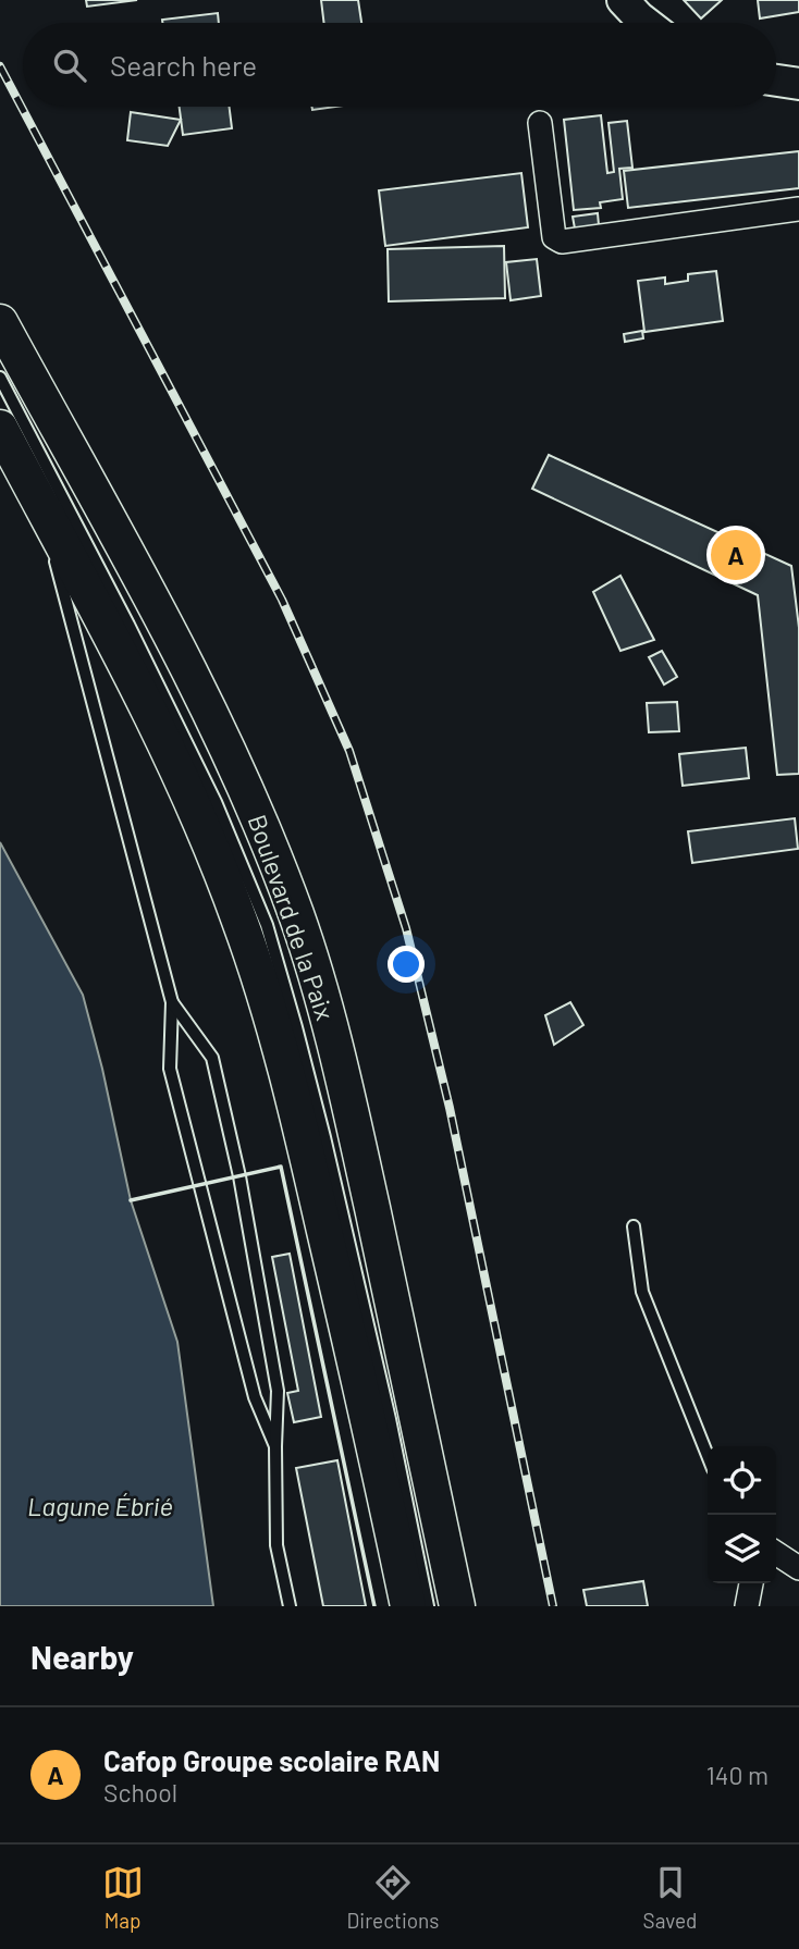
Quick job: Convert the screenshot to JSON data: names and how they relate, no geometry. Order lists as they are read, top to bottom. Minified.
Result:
{"streets":{"main road":["Boulevard de la Paix"]},"water":["Lagune Ébrié"],"page":{"search":"Search here","pins":"A","heading":"Nearby","list":[{"mark":"A","name":"Cafop Groupe scolaire RAN","note":"School","value":"140 m"}],"nav":["Map","Directions","Saved"]}}
